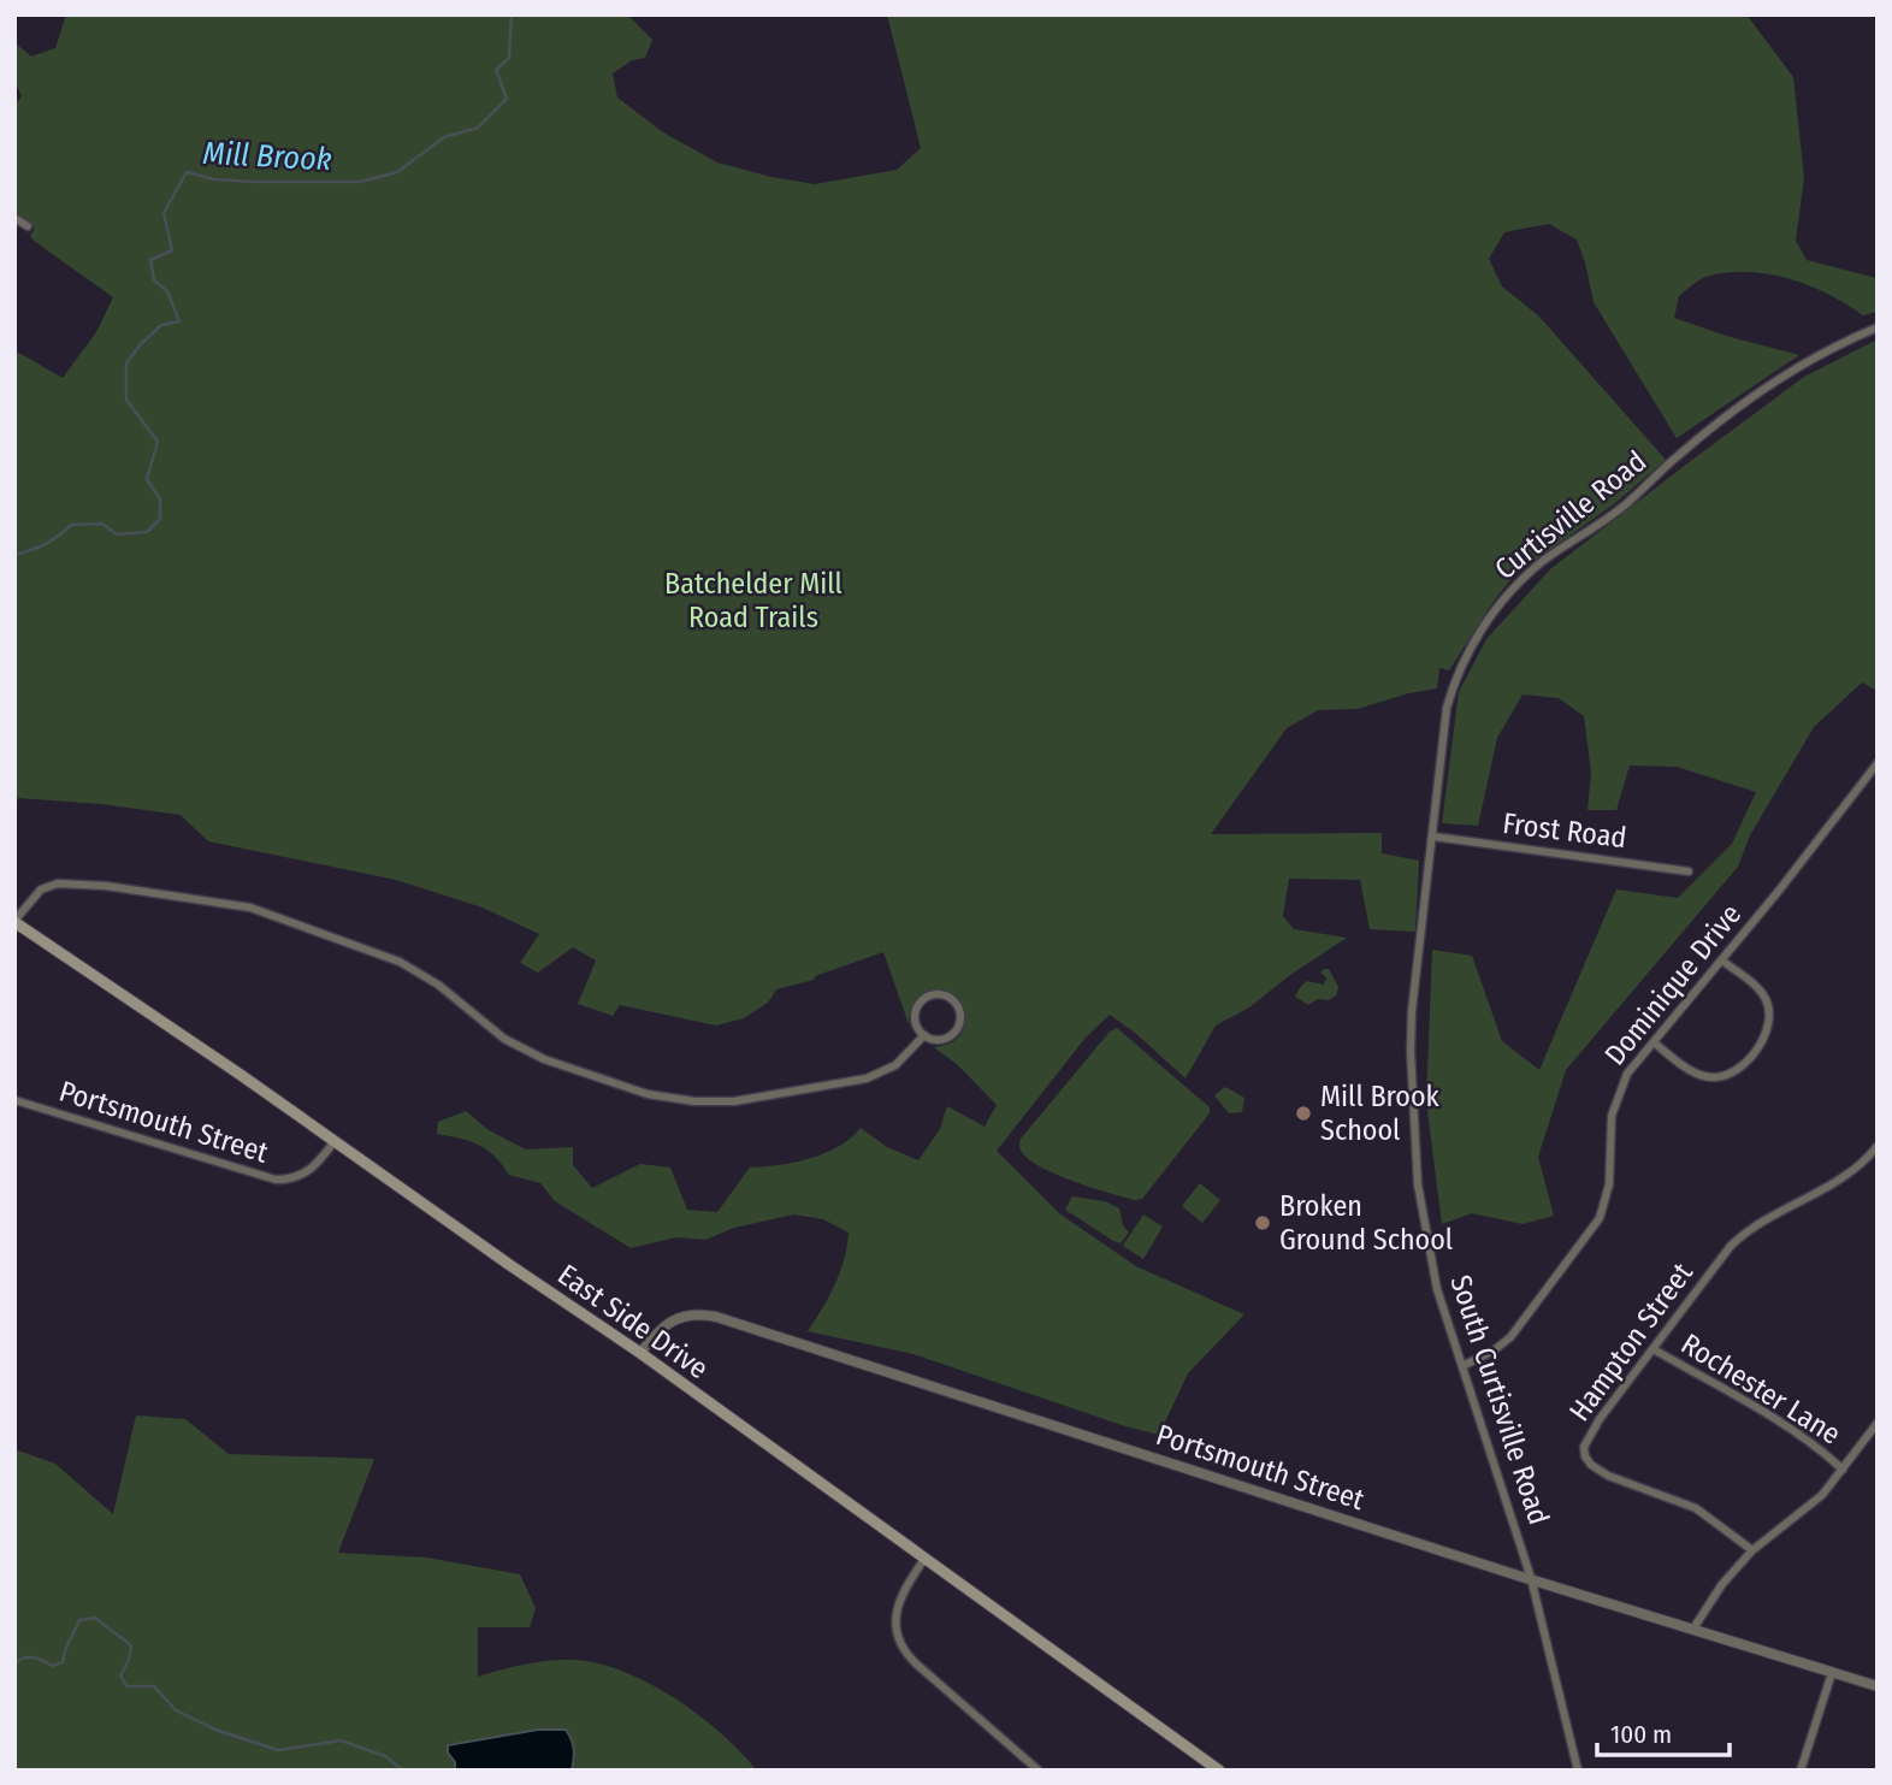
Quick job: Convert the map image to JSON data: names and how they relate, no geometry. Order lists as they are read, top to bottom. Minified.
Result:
{"streets":{"main road":["East Side Drive"],"street":["Curtisville Road","Frost Road","Dominique Drive","Portsmouth Street","Hampton Street","Rochester Lane","South Curtisville Road"]},"crossings":[["Curtisville Road","Frost Road"],["Curtisville Road","South Curtisville Road"],["Frost Road","South Curtisville Road"],["Dominique Drive","South Curtisville Road"],["Portsmouth Street","East Side Drive"],["Portsmouth Street","South Curtisville Road"],["Hampton Street","Rochester Lane"]],"water":["Mill Brook"],"parks":["Batchelder Mill Road Trails"],"places":["Mill Brook School","Broken Ground School"],"scale_bar":"100 m"}
